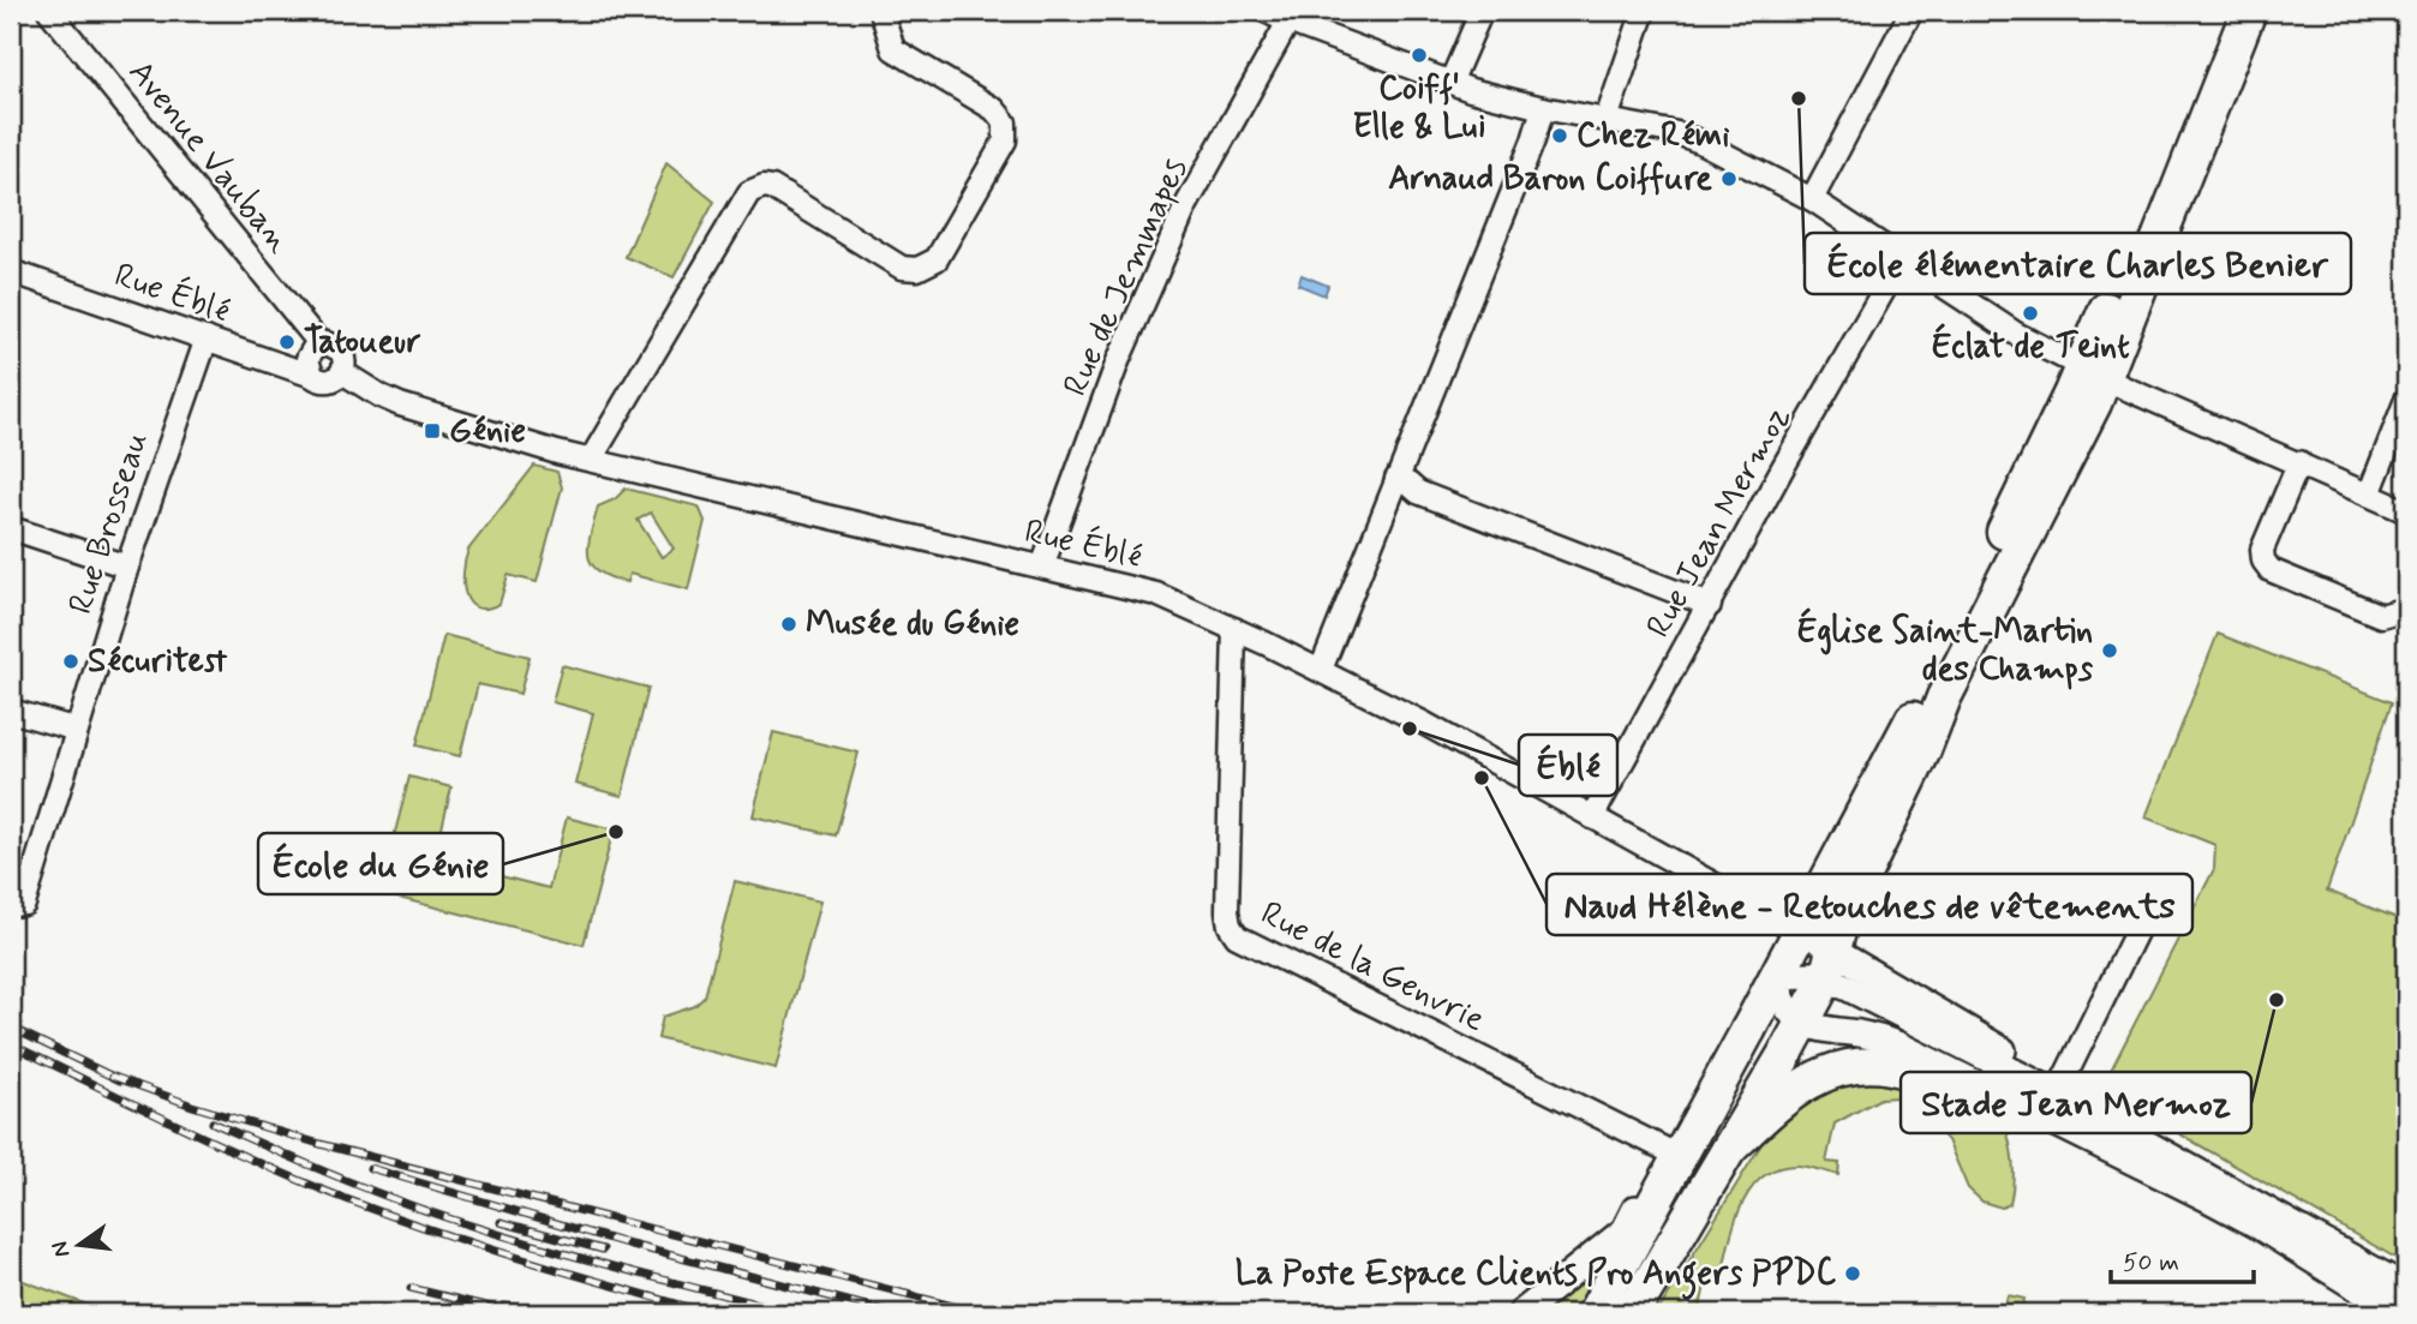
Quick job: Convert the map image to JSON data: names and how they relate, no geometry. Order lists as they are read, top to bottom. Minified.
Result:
{"streets":{"street":["Avenue Vauban","Rue de Jemmapes","Rue Éblé","Rue Jean Mermoz","Rue Brosseau","Rue de la Genvrie"]},"crossings":[["Avenue Vauban","Rue Éblé"],["Rue de Jemmapes","Rue Éblé"],["Rue Éblé","Rue Jean Mermoz"],["Rue Éblé","Rue Brosseau"],["Rue Éblé","Rue de la Genvrie"]],"places":{"other":["Coiff' Elle & Lui","École élémentaire Charles Benier","Chez Rémi","Arnaud Baron Coiffure","Éclat de Teint","Tatoueur","Musée du Génie","Église Saint-Martin des Champs","Sécuritest","Éblé","Naud Hélène - Retouches de vêtements","École du Génie","Stade Jean Mermoz","La Poste Espace Clients Pro Angers PPDC"],"transit":["Génie"]},"scale_bar":"50 m","north":"left"}
